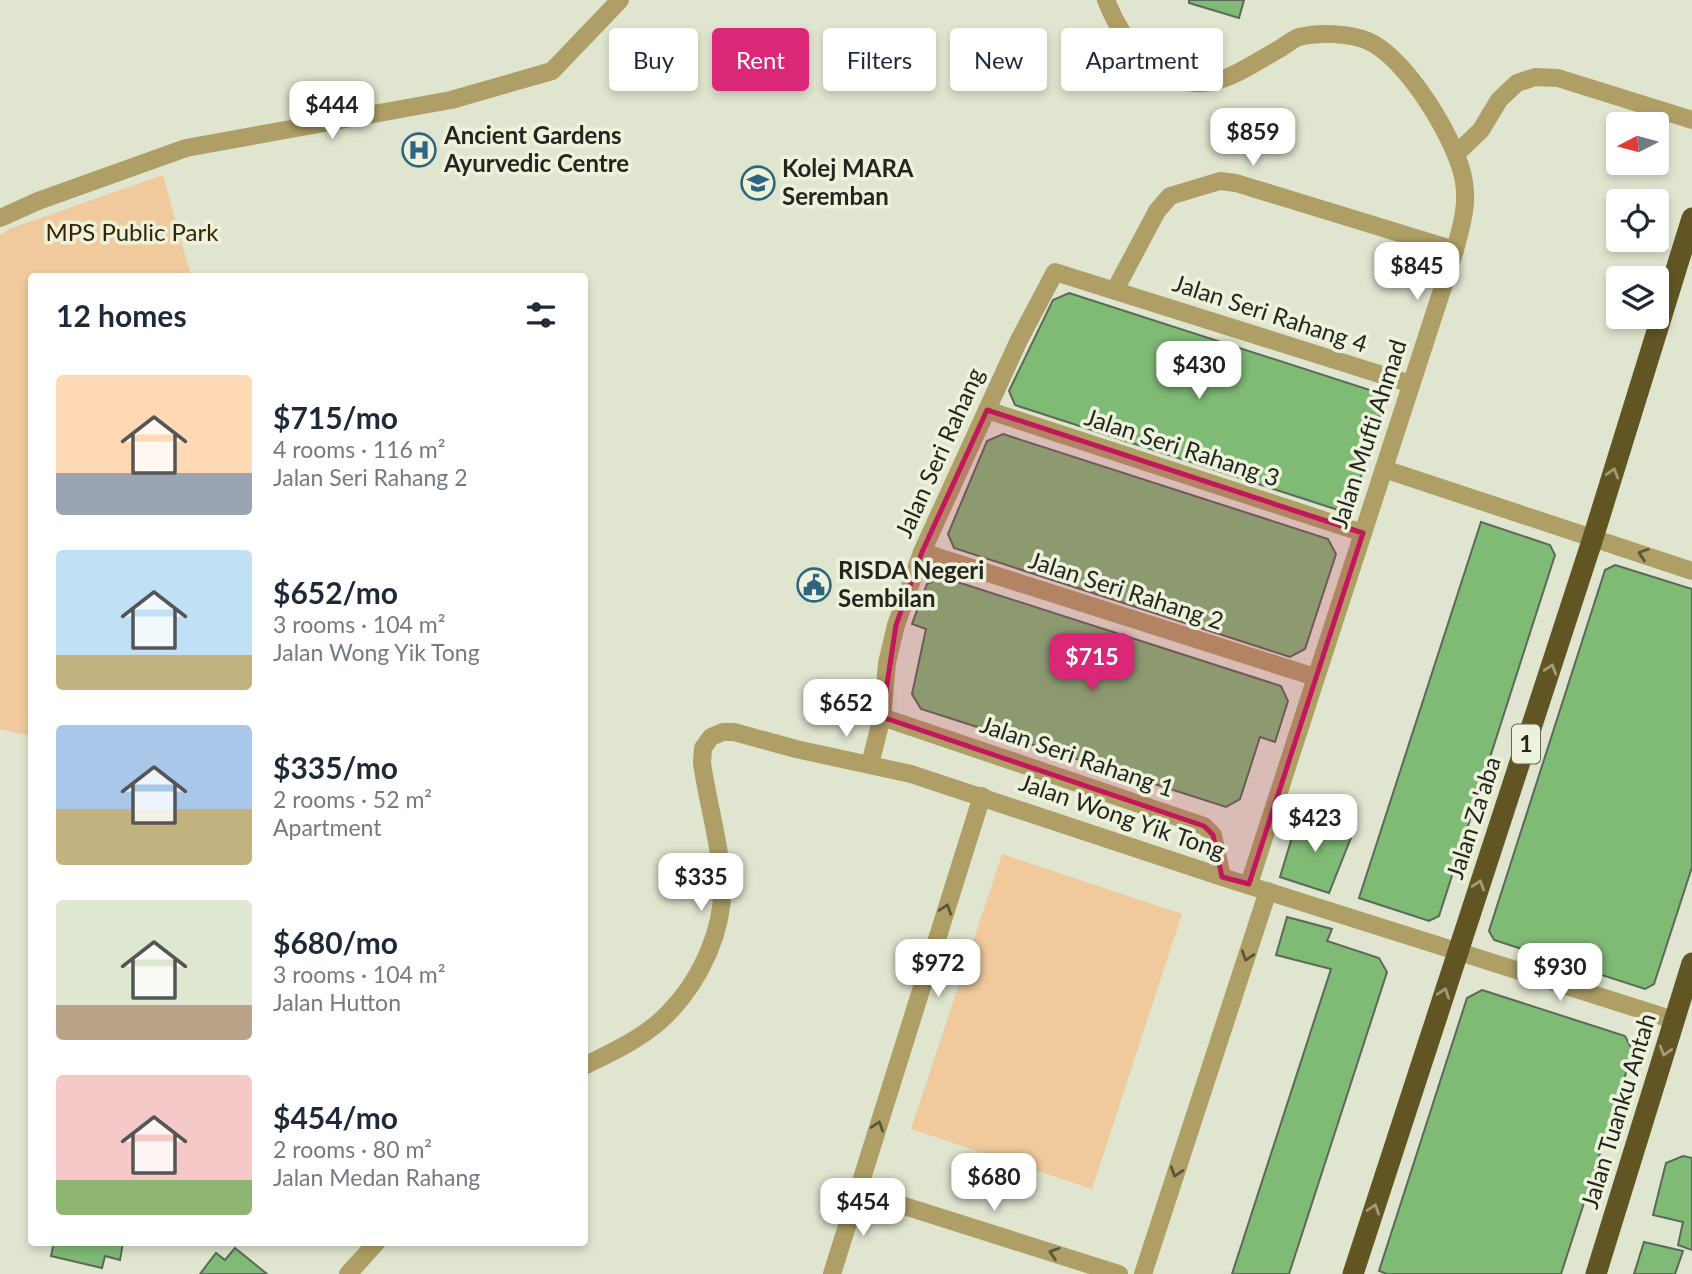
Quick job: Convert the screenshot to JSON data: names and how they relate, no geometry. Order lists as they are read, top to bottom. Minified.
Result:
{"streets":{"highway":["1","Jalan Za'aba","Jalan Tuanku Antah"],"street":["Jalan Seri Rahang 4","Jalan Mufti Ahmad","Jalan Seri Rahang 3","Jalan Seri Rahang","Jalan Seri Rahang 2","Jalan Seri Rahang 1","Jalan Wong Yik Tong"]},"crossings":[["Jalan Seri Rahang 4","Jalan Mufti Ahmad"],["Jalan Seri Rahang 4","Jalan Seri Rahang"],["Jalan Mufti Ahmad","Jalan Seri Rahang 3"],["Jalan Mufti Ahmad","Jalan Seri Rahang 2"],["Jalan Mufti Ahmad","Jalan Wong Yik Tong"],["Jalan Seri Rahang 3","Jalan Seri Rahang"],["Jalan Seri Rahang","Jalan Seri Rahang 2"],["Jalan Seri Rahang","Jalan Seri Rahang 1"],["Jalan Seri Rahang","Jalan Wong Yik Tong"],["Jalan Seri Rahang 1","Jalan Wong Yik Tong"],["Jalan Wong Yik Tong","Jalan Za'aba"],["Jalan Wong Yik Tong","Jalan Tuanku Antah"]],"one_way":["Jalan Za'aba","Jalan Tuanku Antah"],"parks":["MPS Public Park"],"places":{"hospital":["Ancient Gardens Ayurvedic Centre"],"school or university":["Kolej MARA Seremban"],"public building":["RISDA Negeri Sembilan"]},"north":"left","page":{"chip":["Buy","Rent","Filters","New","Apartment"],"price":["$444","$859","$845","$430","$715","$652","$423","$335","$972","$930","$680","$454"],"heading":"12 homes","list":[{"name":"$715/mo","note":"4 rooms · 116 m² · Jalan Seri Rahang 2"},{"name":"$652/mo","note":"3 rooms · 104 m² · Jalan Wong Yik Tong"},{"name":"$335/mo","note":"2 rooms · 52 m² · Apartment"},{"name":"$680/mo","note":"3 rooms · 104 m² · Jalan Hutton"},{"name":"$454/mo","note":"2 rooms · 80 m² · Jalan Medan Rahang"}]}}
